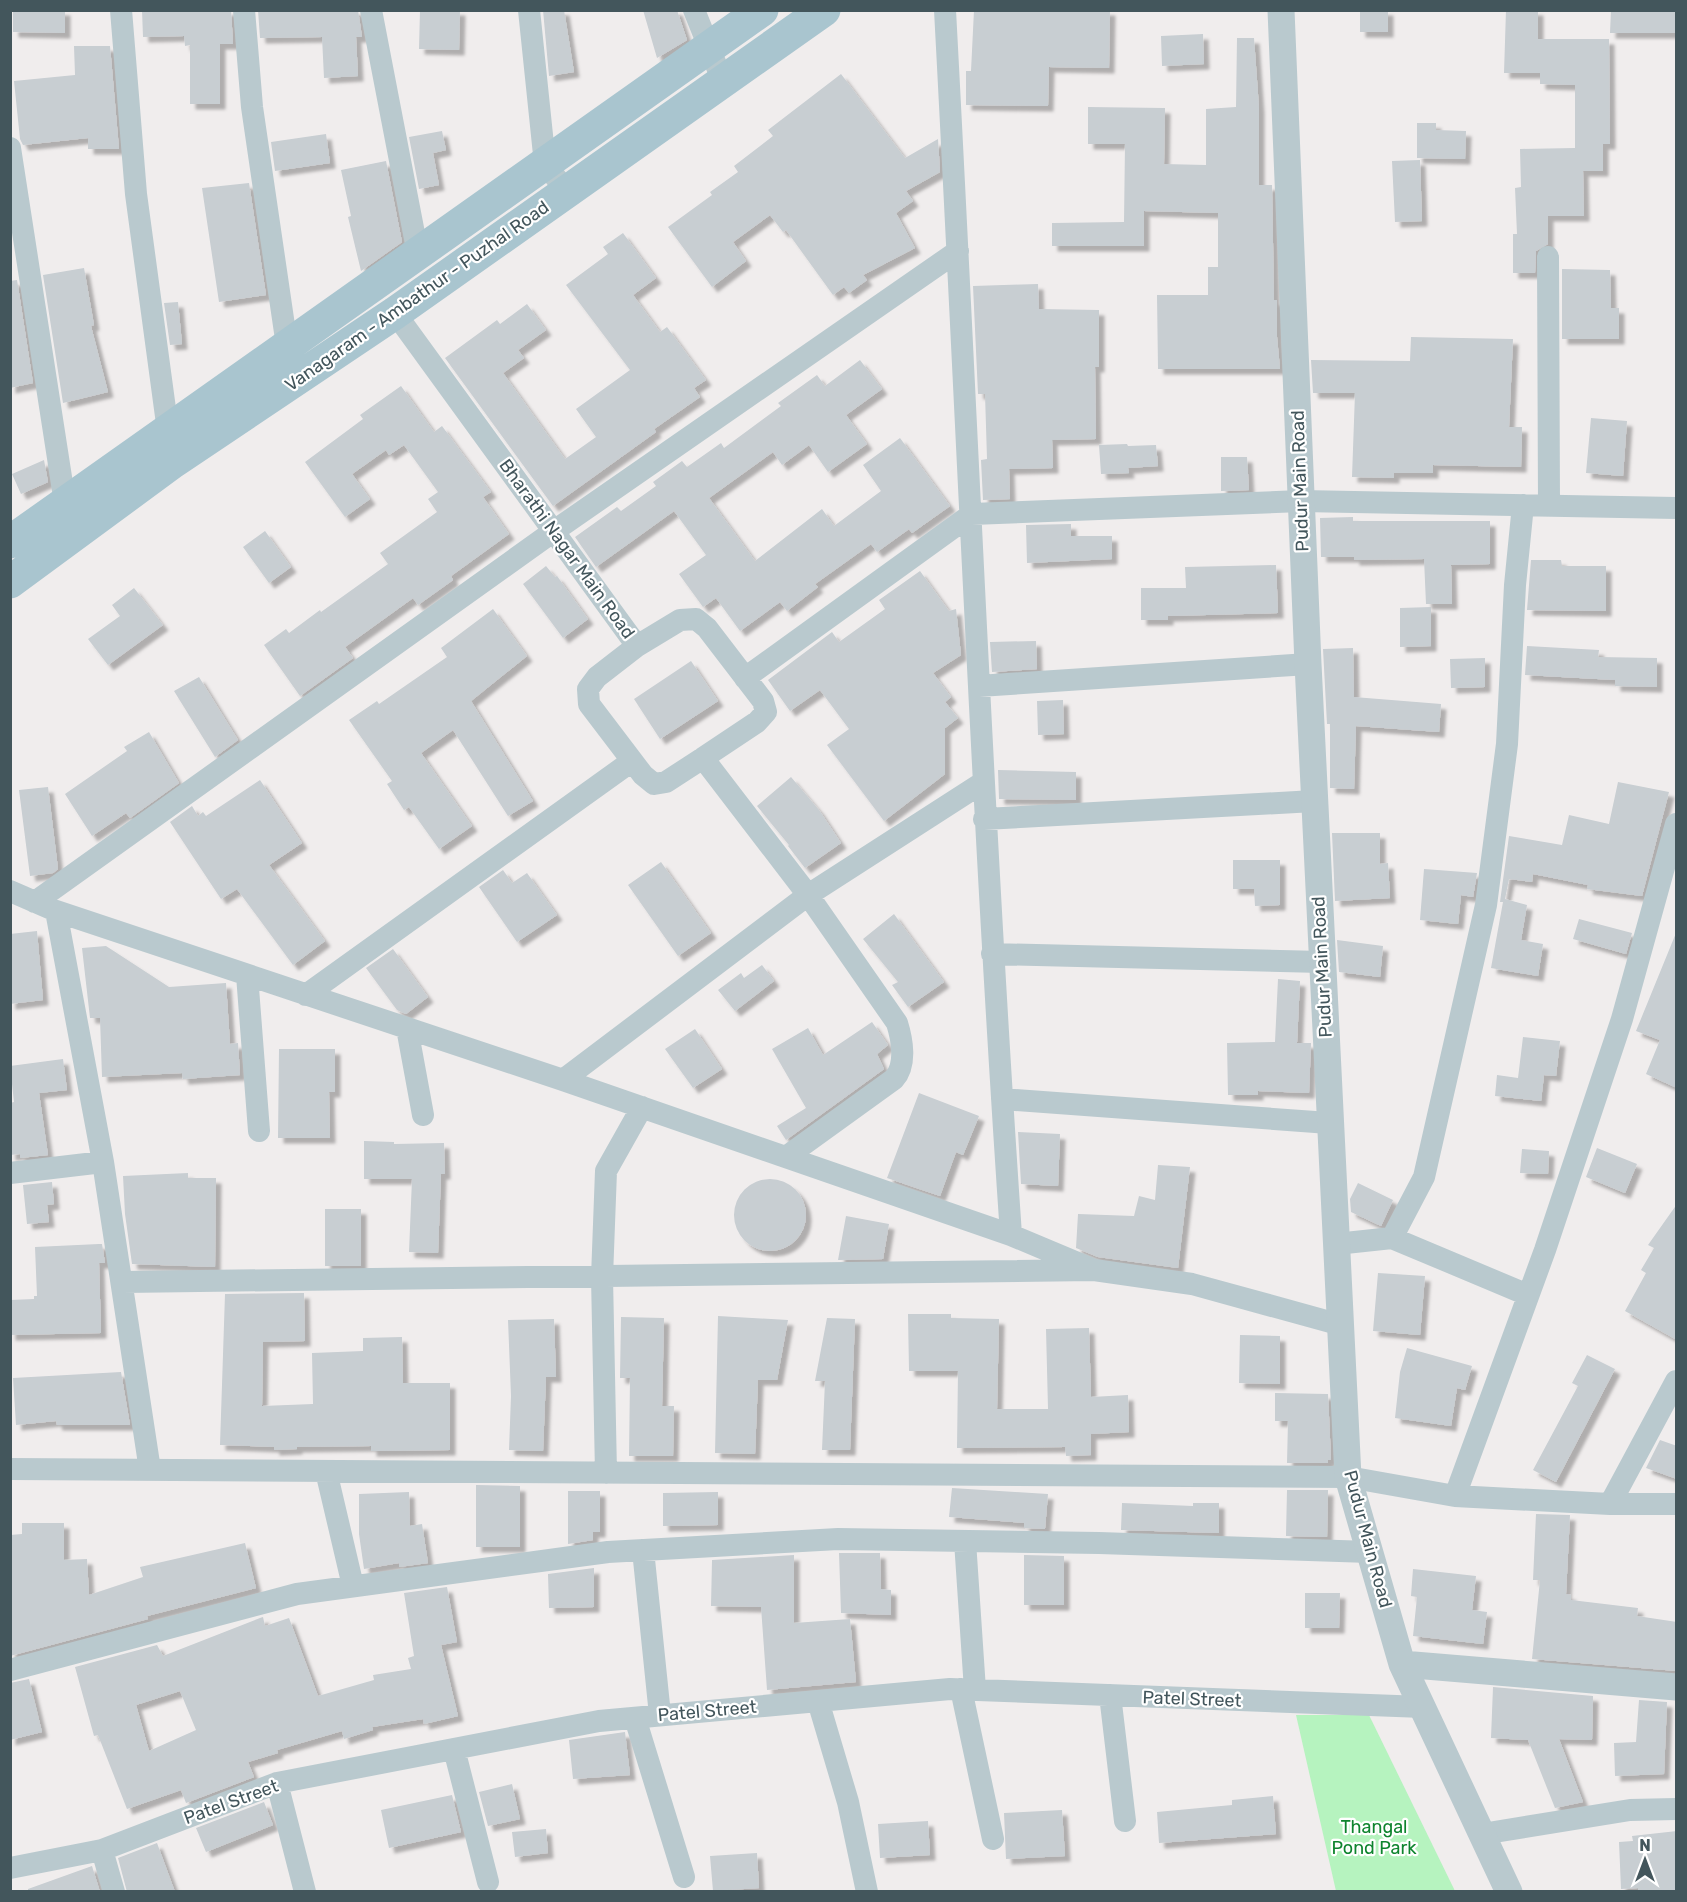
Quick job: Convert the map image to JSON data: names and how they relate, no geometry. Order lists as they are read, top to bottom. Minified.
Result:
{"streets":{"main road":["Vanagaram - Ambathur - Puzhal Road"],"street":["Pudur Main Road","Bharathi Nagar Main Road","Patel Street"]},"crossings":[["Vanagaram - Ambathur - Puzhal Road","Bharathi Nagar Main Road"],["Pudur Main Road","Patel Street"]],"parks":["Thangal Pond Park"],"north":"top"}
